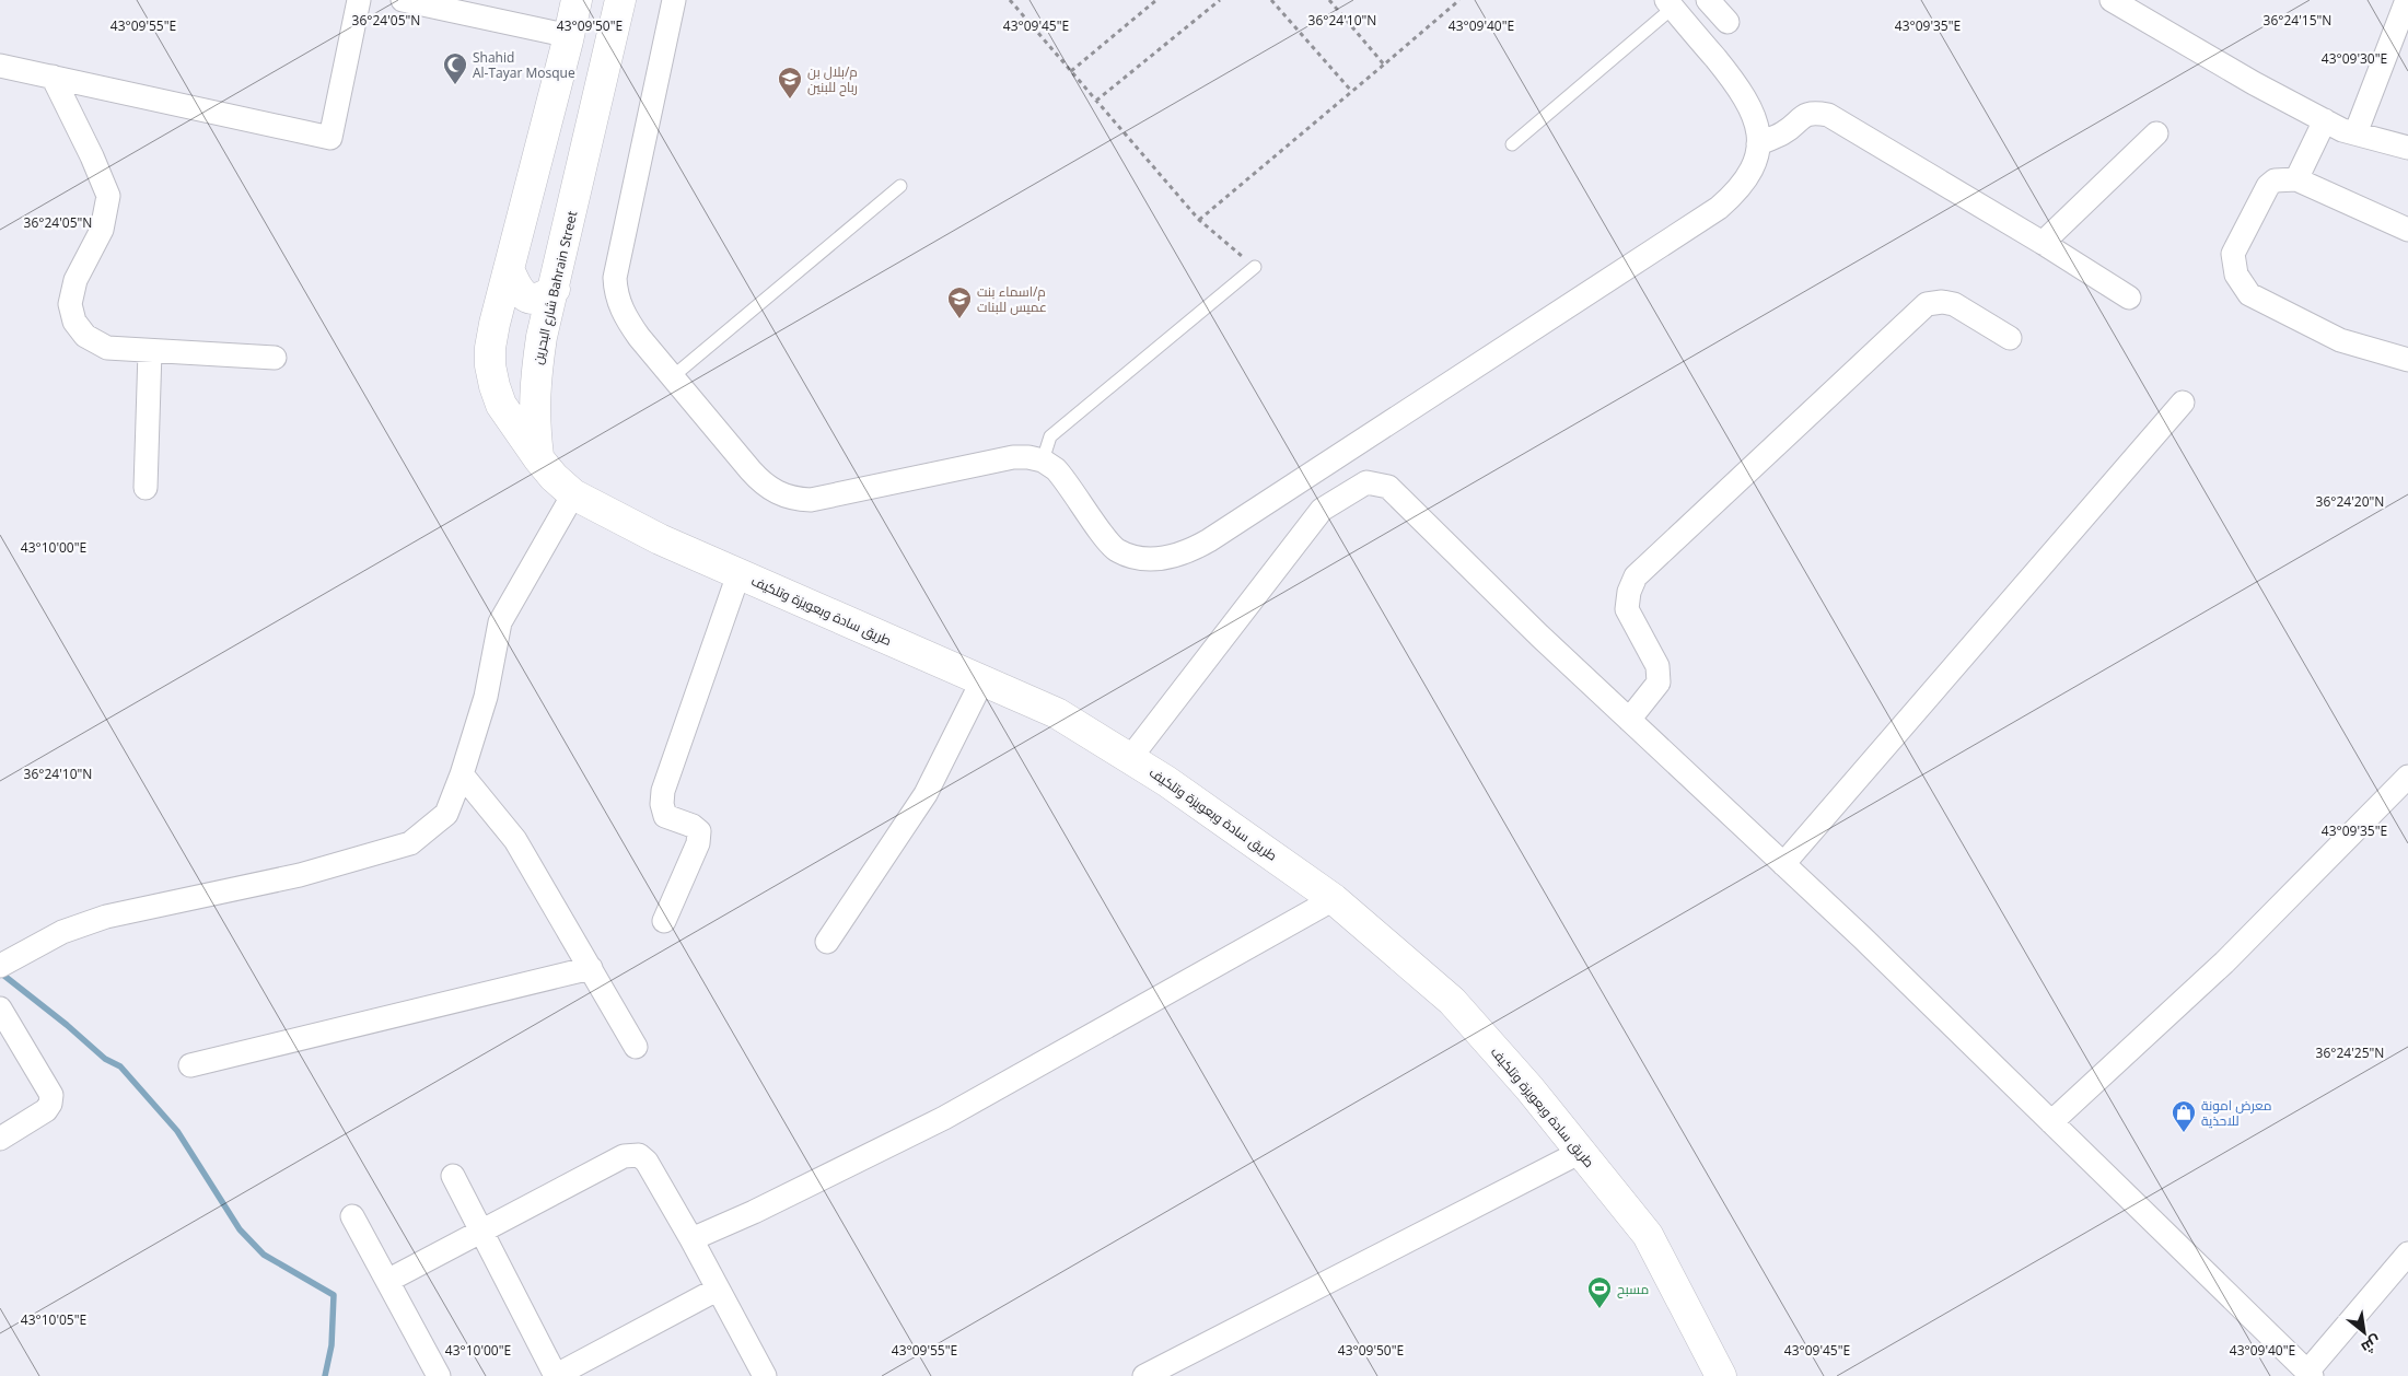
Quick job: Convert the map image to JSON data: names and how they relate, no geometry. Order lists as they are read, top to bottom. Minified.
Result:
{"streets":{"main road":["شارع البحرين Bahrain Street","طريق سادة وبعويزة وتلكيف"]},"crossings":[["شارع البحرين Bahrain Street","طريق سادة وبعويزة وتلكيف"]],"places":{"mosque":["Shahid Al-Tayar Mosque"],"school or university":["م/بلال بن رباح للبنين","م/اسماء بنت عميس للبنات"],"shop":["معرض امونة للاحذية"],"sports":["مسبح"]},"north":"bottom right","coordinates":["36°24'05\"N","36°24'10\"N","36°24'15\"N","43°09'50\"E","43°09'45\"E","43°09'55\"E","43°09'40\"E","43°09'35\"E","43°09'30\"E","36°24'20\"N","43°10'00\"E","36°24'25\"N","43°10'05\"E"]}
